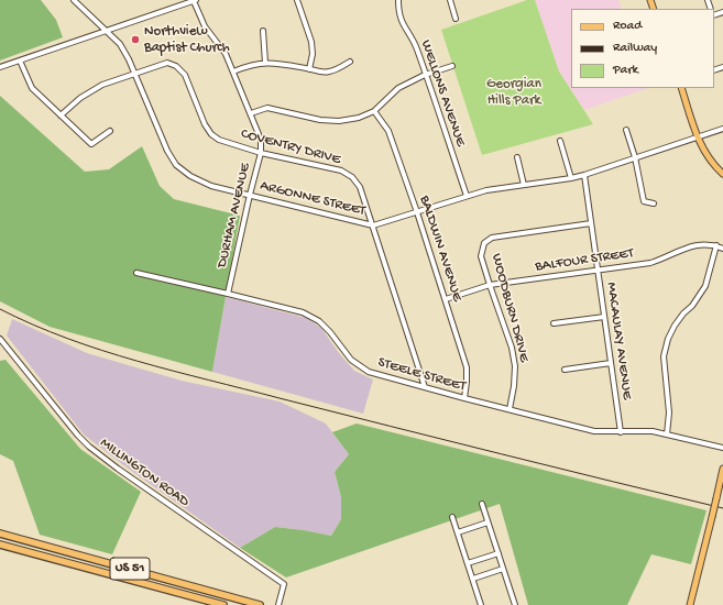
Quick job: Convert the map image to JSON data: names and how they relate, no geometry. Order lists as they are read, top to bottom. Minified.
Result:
{"streets":{"highway":["US 51"],"street":["WELLONS AVENUE","COVENTRY DRIVE","ARGONNE STREET","DURHAM AVENUE","BALDWIN AVENUE","BALFOUR STREET","WOODBURN DRIVE","MACAULAY AVENUE","STEELE STREET","MILLINGTON ROAD"]},"crossings":[["WELLONS AVENUE","ARGONNE STREET"],["COVENTRY DRIVE","ARGONNE STREET"],["COVENTRY DRIVE","DURHAM AVENUE"],["COVENTRY DRIVE","STEELE STREET"],["ARGONNE STREET","DURHAM AVENUE"],["ARGONNE STREET","BALDWIN AVENUE"],["ARGONNE STREET","MACAULAY AVENUE"],["DURHAM AVENUE","STEELE STREET"],["BALDWIN AVENUE","BALFOUR STREET"],["BALDWIN AVENUE","STEELE STREET"],["BALFOUR STREET","WOODBURN DRIVE"],["BALFOUR STREET","MACAULAY AVENUE"],["WOODBURN DRIVE","MACAULAY AVENUE"],["WOODBURN DRIVE","STEELE STREET"],["MACAULAY AVENUE","STEELE STREET"]],"parks":["Georgian Hills Park"],"places":["Northview Baptist Church"],"legend":["Road","Railway","Park"]}
